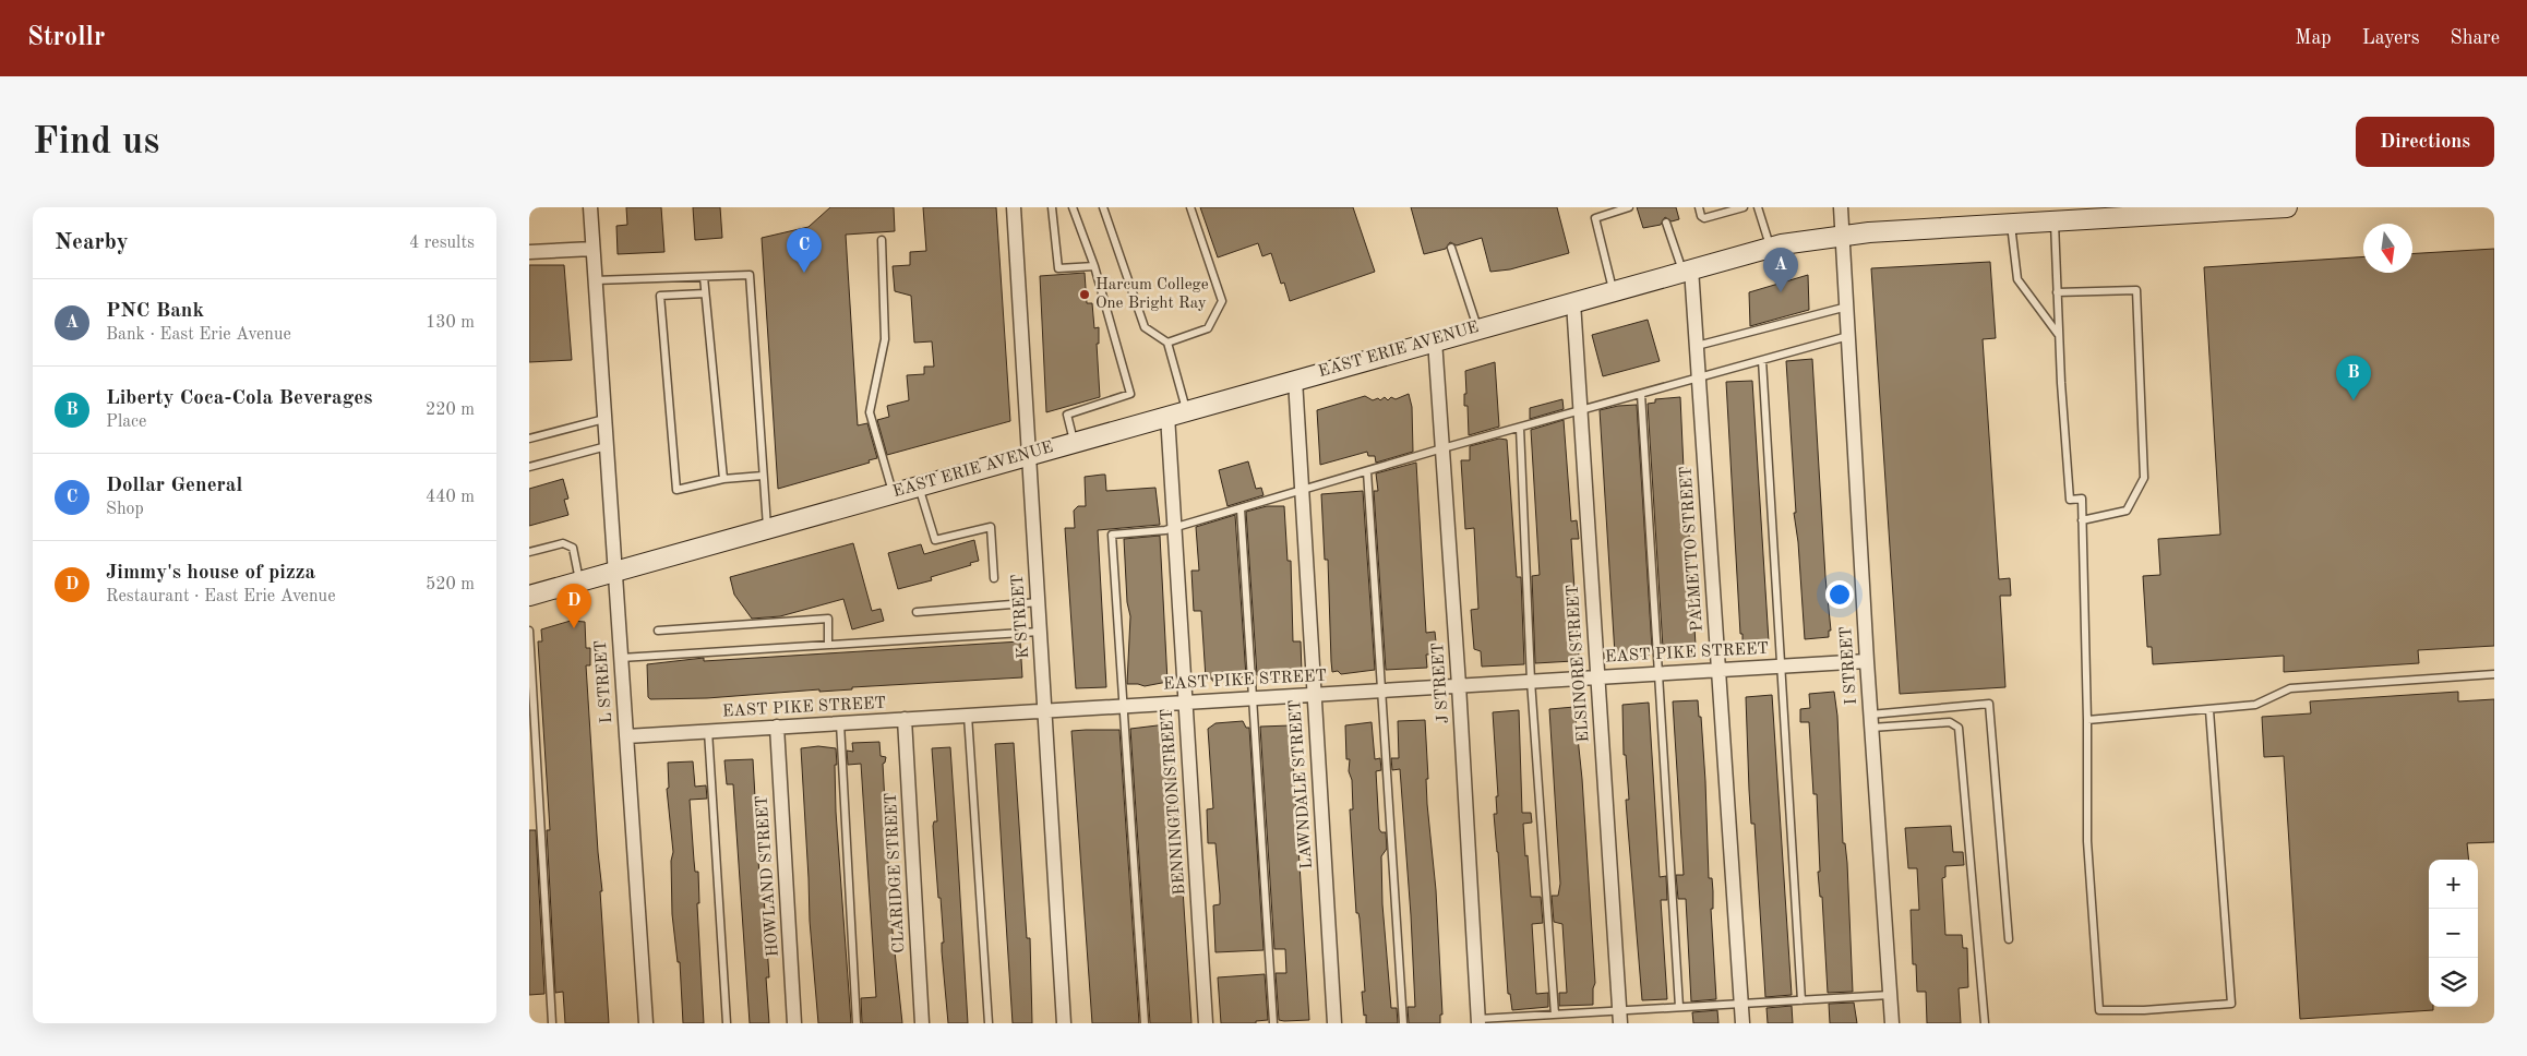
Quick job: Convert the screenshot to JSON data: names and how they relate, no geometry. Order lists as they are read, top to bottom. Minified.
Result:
{"streets":{"main road":["EAST ERIE AVENUE"],"street":["PALMETTO STREET","K STREET","EAST PIKE STREET","ELSINORE STREET","I STREET","L STREET","J STREET","LAWNDALE STREET","BENNINGTON STREET","CLARIDGE STREET","HOWLAND STREET"]},"crossings":[["EAST ERIE AVENUE","PALMETTO STREET"],["EAST ERIE AVENUE","K STREET"],["EAST ERIE AVENUE","ELSINORE STREET"],["EAST ERIE AVENUE","I STREET"],["EAST ERIE AVENUE","L STREET"],["EAST ERIE AVENUE","J STREET"],["EAST ERIE AVENUE","LAWNDALE STREET"],["EAST ERIE AVENUE","BENNINGTON STREET"],["PALMETTO STREET","EAST PIKE STREET"],["K STREET","EAST PIKE STREET"],["EAST PIKE STREET","ELSINORE STREET"],["EAST PIKE STREET","I STREET"],["EAST PIKE STREET","L STREET"],["EAST PIKE STREET","J STREET"],["EAST PIKE STREET","LAWNDALE STREET"],["EAST PIKE STREET","BENNINGTON STREET"],["EAST PIKE STREET","CLARIDGE STREET"],["EAST PIKE STREET","HOWLAND STREET"]],"places":["Harcum College One Bright Ray"],"north":"bottom","page":{"header":"Strollr","nav":["Map","Layers","Share"],"buttons":"Directions","title":"Find us","heading":["Nearby","4 results"],"pins":["C","A","B","D"],"list":[{"mark":"A","name":"PNC Bank","note":"Bank · East Erie Avenue","value":"130 m"},{"mark":"B","name":"Liberty Coca-Cola Beverages","note":"Place","value":"220 m"},{"mark":"C","name":"Dollar General","note":"Shop","value":"440 m"},{"mark":"D","name":"Jimmy's house of pizza","note":"Restaurant · East Erie Avenue","value":"520 m"}],"map_buttons":["+","−"]}}
